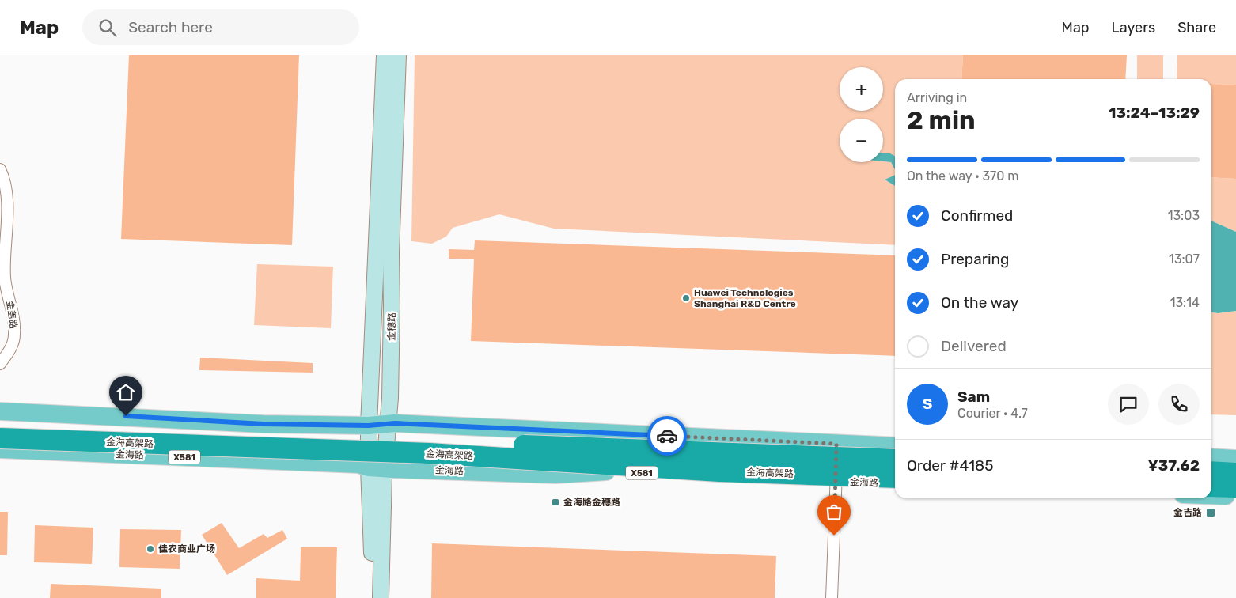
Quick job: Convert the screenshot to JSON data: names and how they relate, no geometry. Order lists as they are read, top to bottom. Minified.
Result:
{"streets":{"highway":["金海高架路"],"main road":["金海路","X581"],"street":["金盖路","金穗路"]},"crossings":[["金穗路","金海路"]],"places":{"other":["Huawei Technologies Shanghai R&D Centre","佳农商业广场"],"transit":["金海路金穗路","金吉路"]},"page":{"header":"Map","search":"Search here","nav":["Map","Layers","Share"],"map_buttons":["+","−"],"heading":["2 min","Arriving in","13:24–13:29"],"panel":["Sam","Courier · 4.7","Order #4185","¥37.62"],"bar":"On the way · 370 m","list":[["Confirmed","13:03"],["Preparing","13:07"],["On the way","13:14"],"Delivered"],"round":"S"}}
